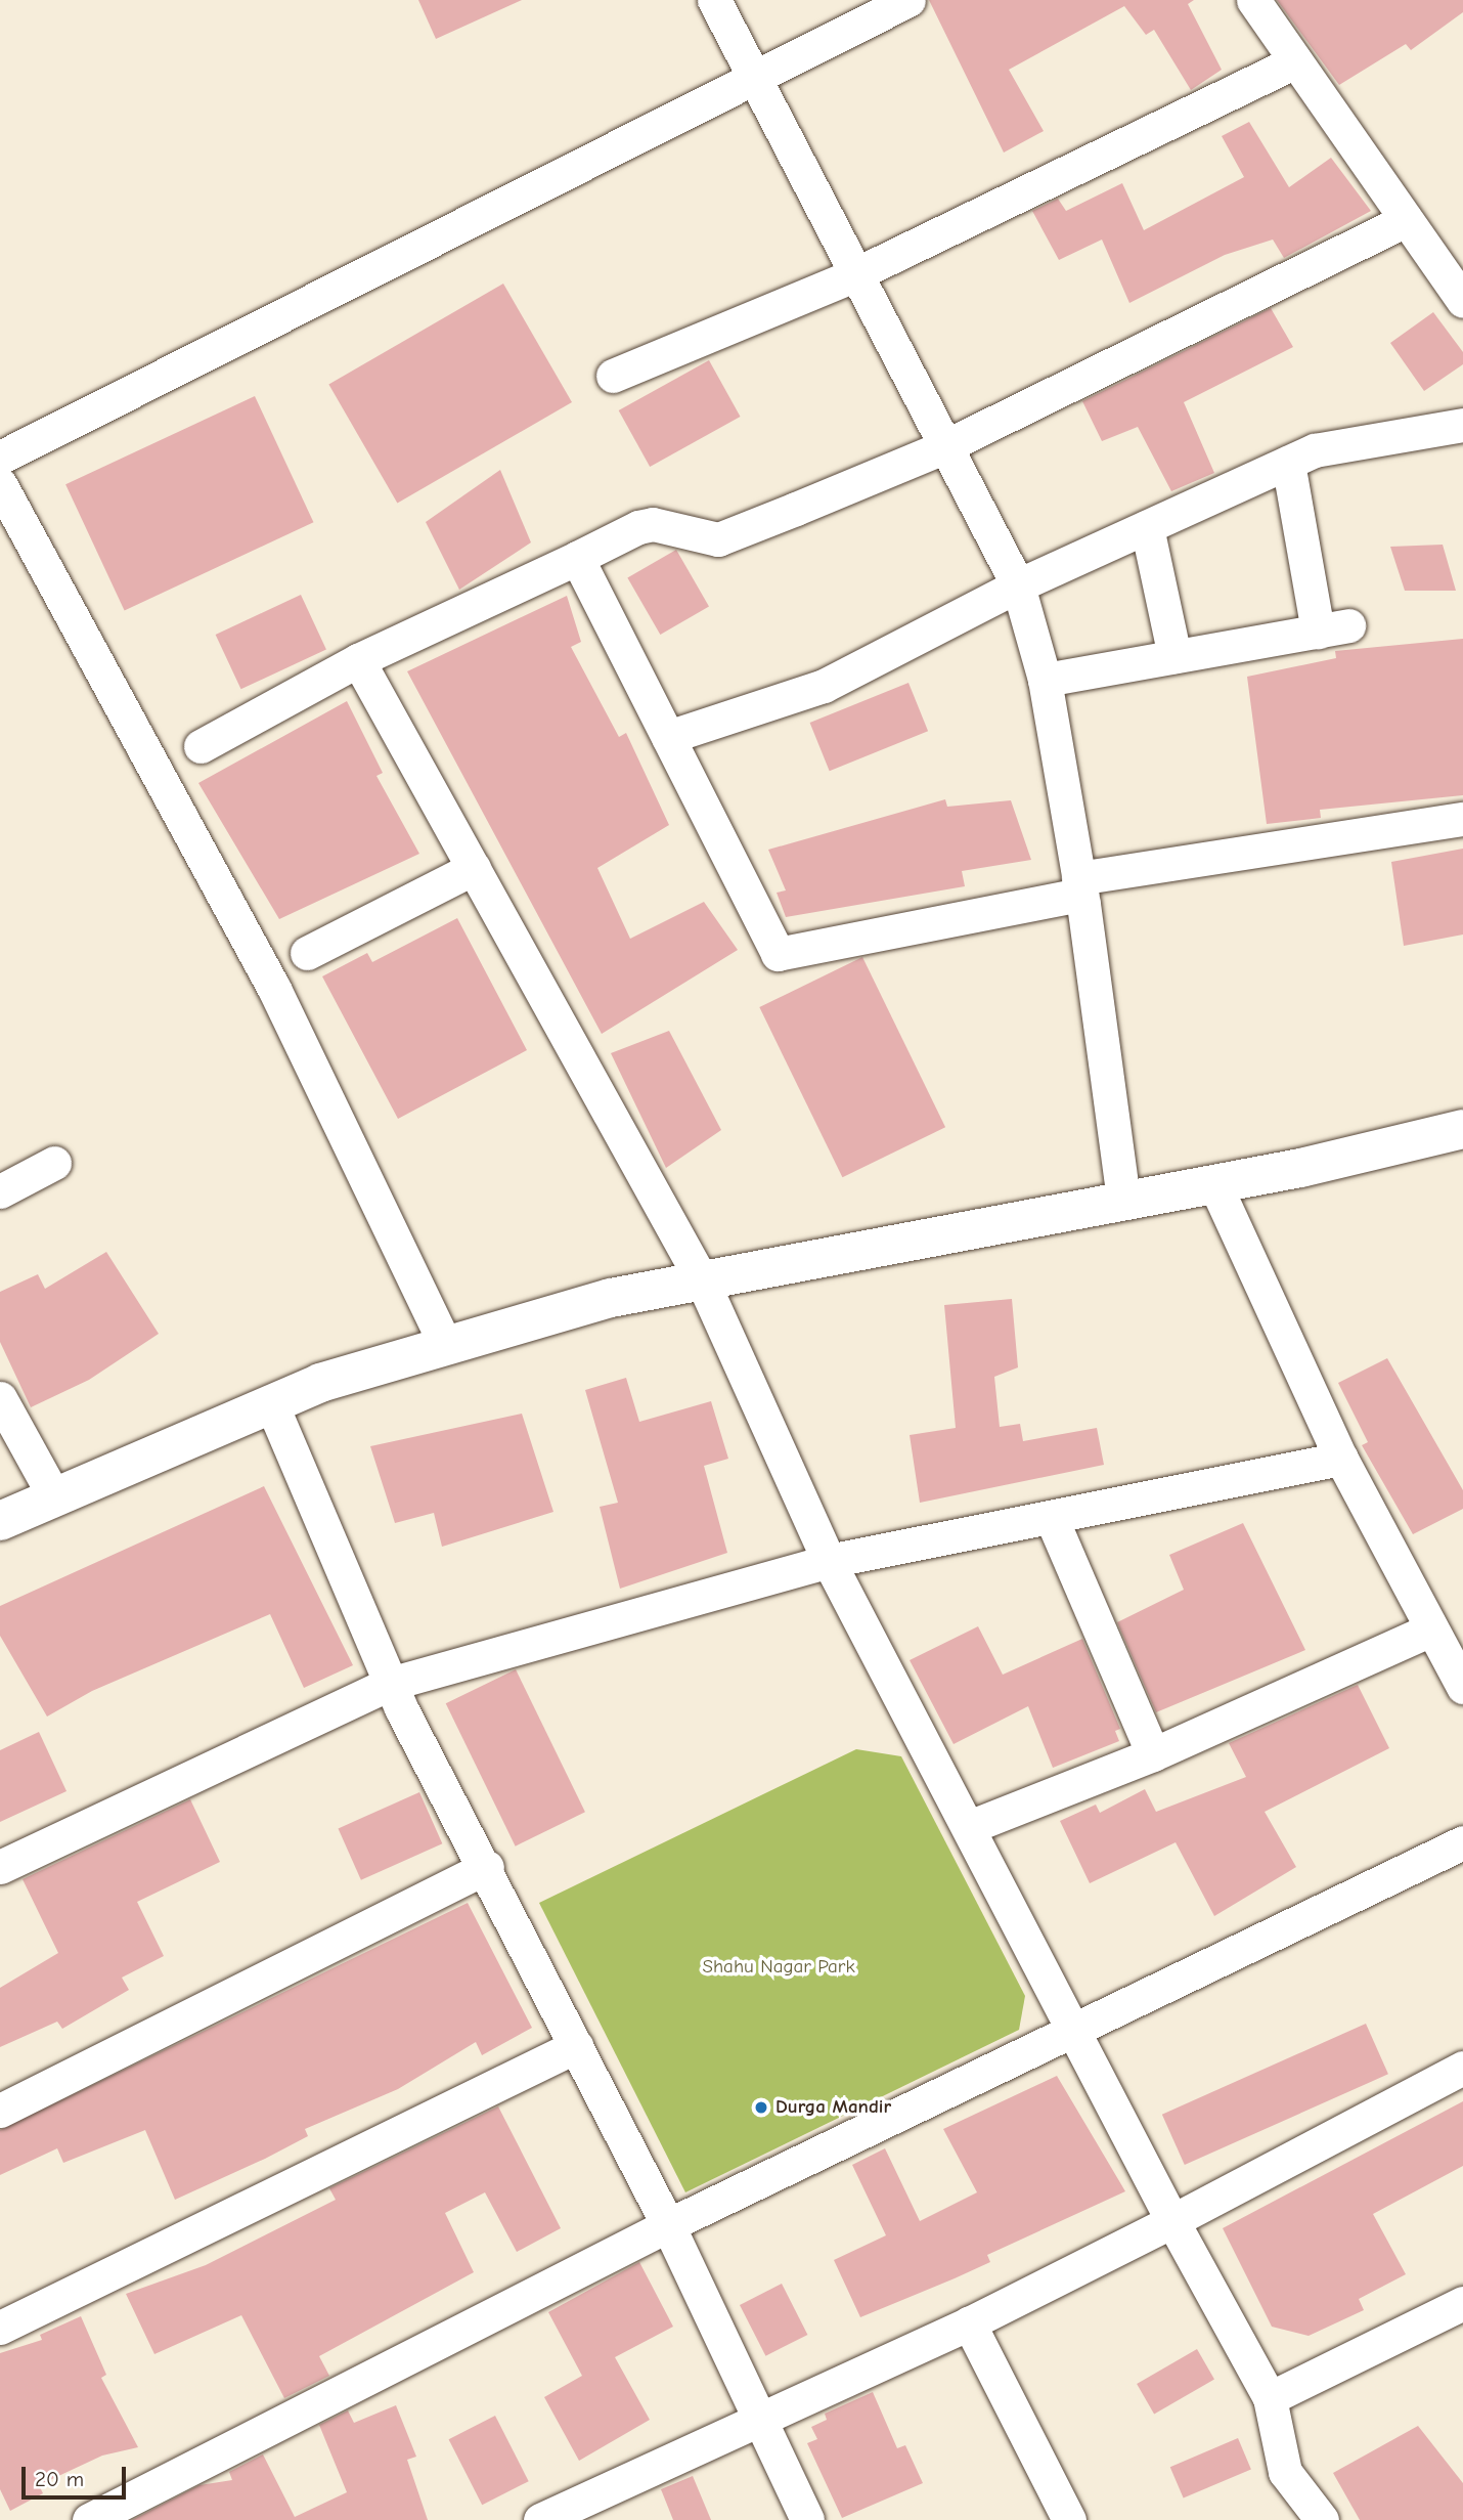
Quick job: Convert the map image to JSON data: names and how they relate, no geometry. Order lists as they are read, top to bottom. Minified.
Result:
{"parks":["Shahu Nagar Park"],"places":["Durga Mandir"],"scale_bar":"20 m"}
